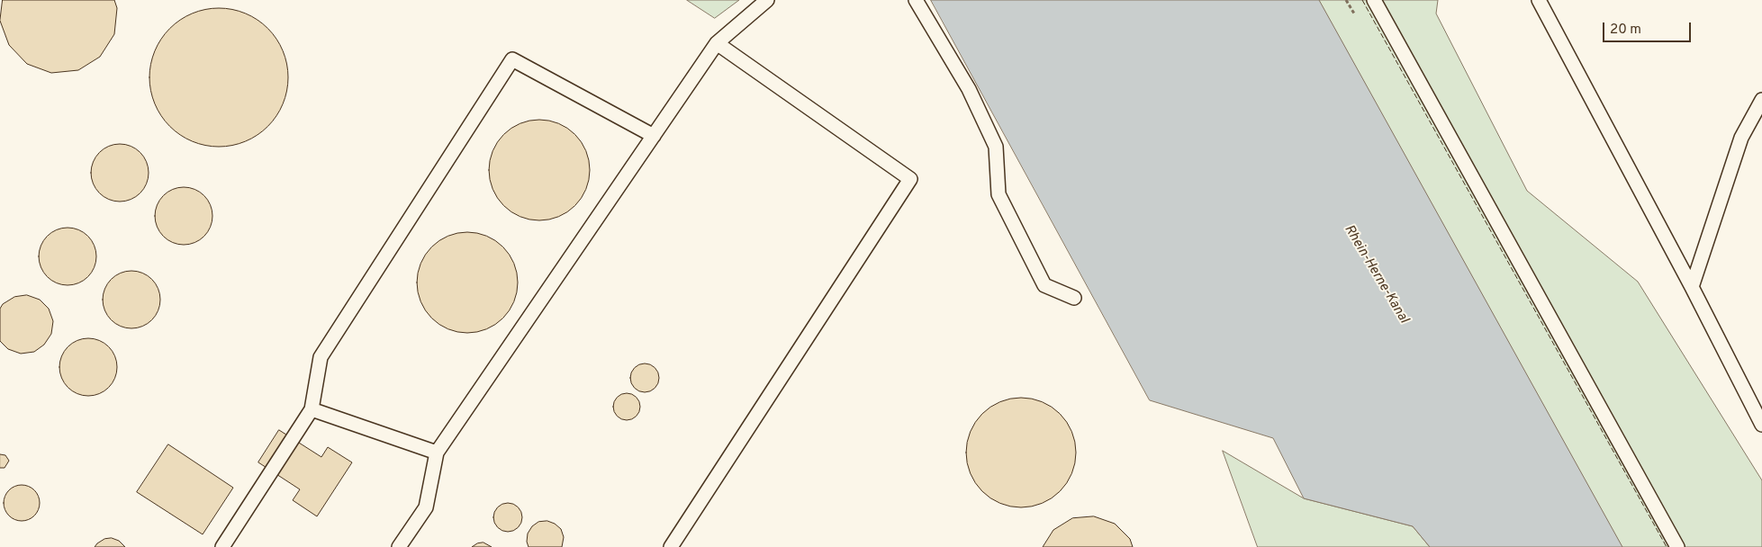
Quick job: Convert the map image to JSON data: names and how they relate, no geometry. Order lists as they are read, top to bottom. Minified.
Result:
{"water":["Rhein-Herne-Kanal"],"scale_bar":"20 m"}
